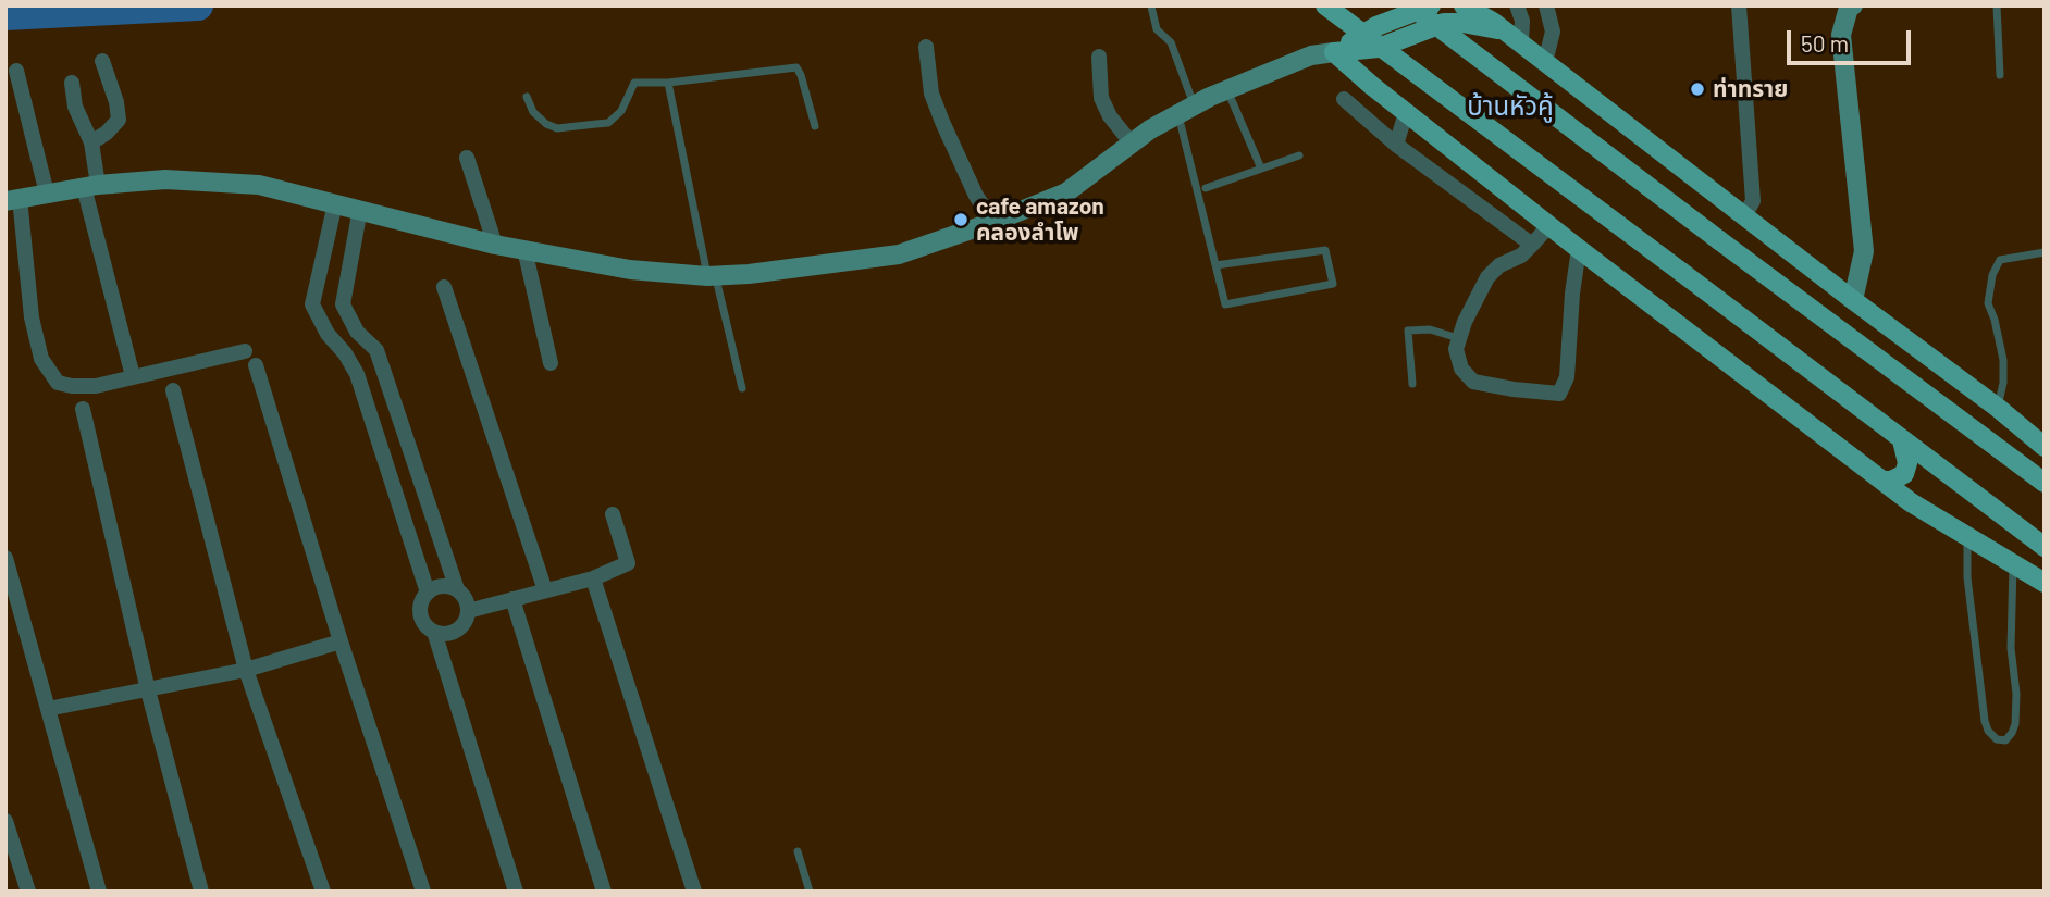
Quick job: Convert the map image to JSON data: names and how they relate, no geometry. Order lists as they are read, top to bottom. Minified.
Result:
{"districts":["บ้านหัวคู้"],"places":["ท่าทราย","cafe amazon คลองลำโพ"],"scale_bar":"50 m"}
